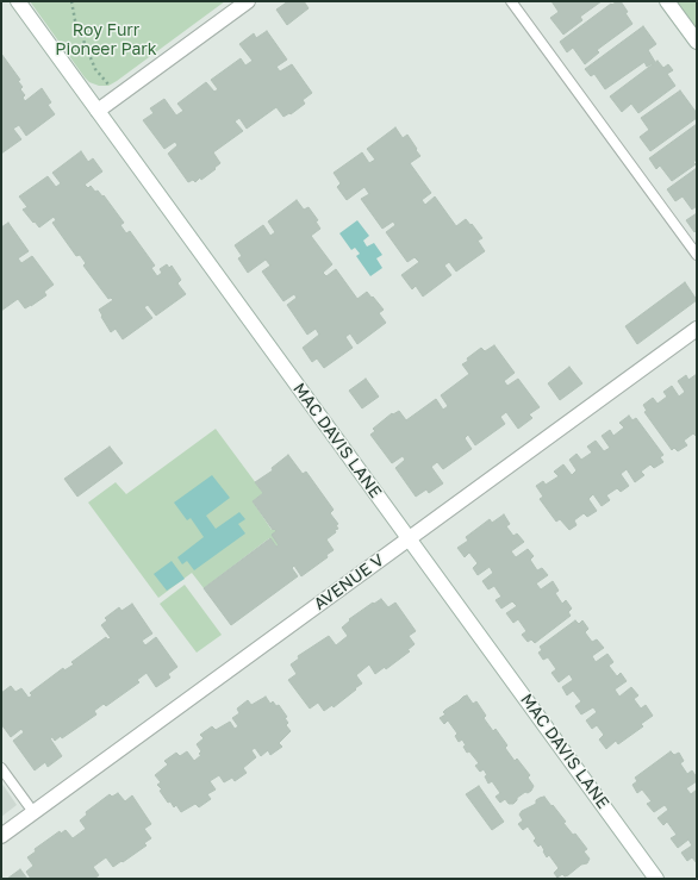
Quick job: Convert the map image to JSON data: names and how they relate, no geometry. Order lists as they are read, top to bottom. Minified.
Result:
{"streets":{"street":["MAC DAVIS LANE","AVENUE V"]},"crossings":[["MAC DAVIS LANE","AVENUE V"]],"parks":["Roy Furr Pioneer Park"]}
